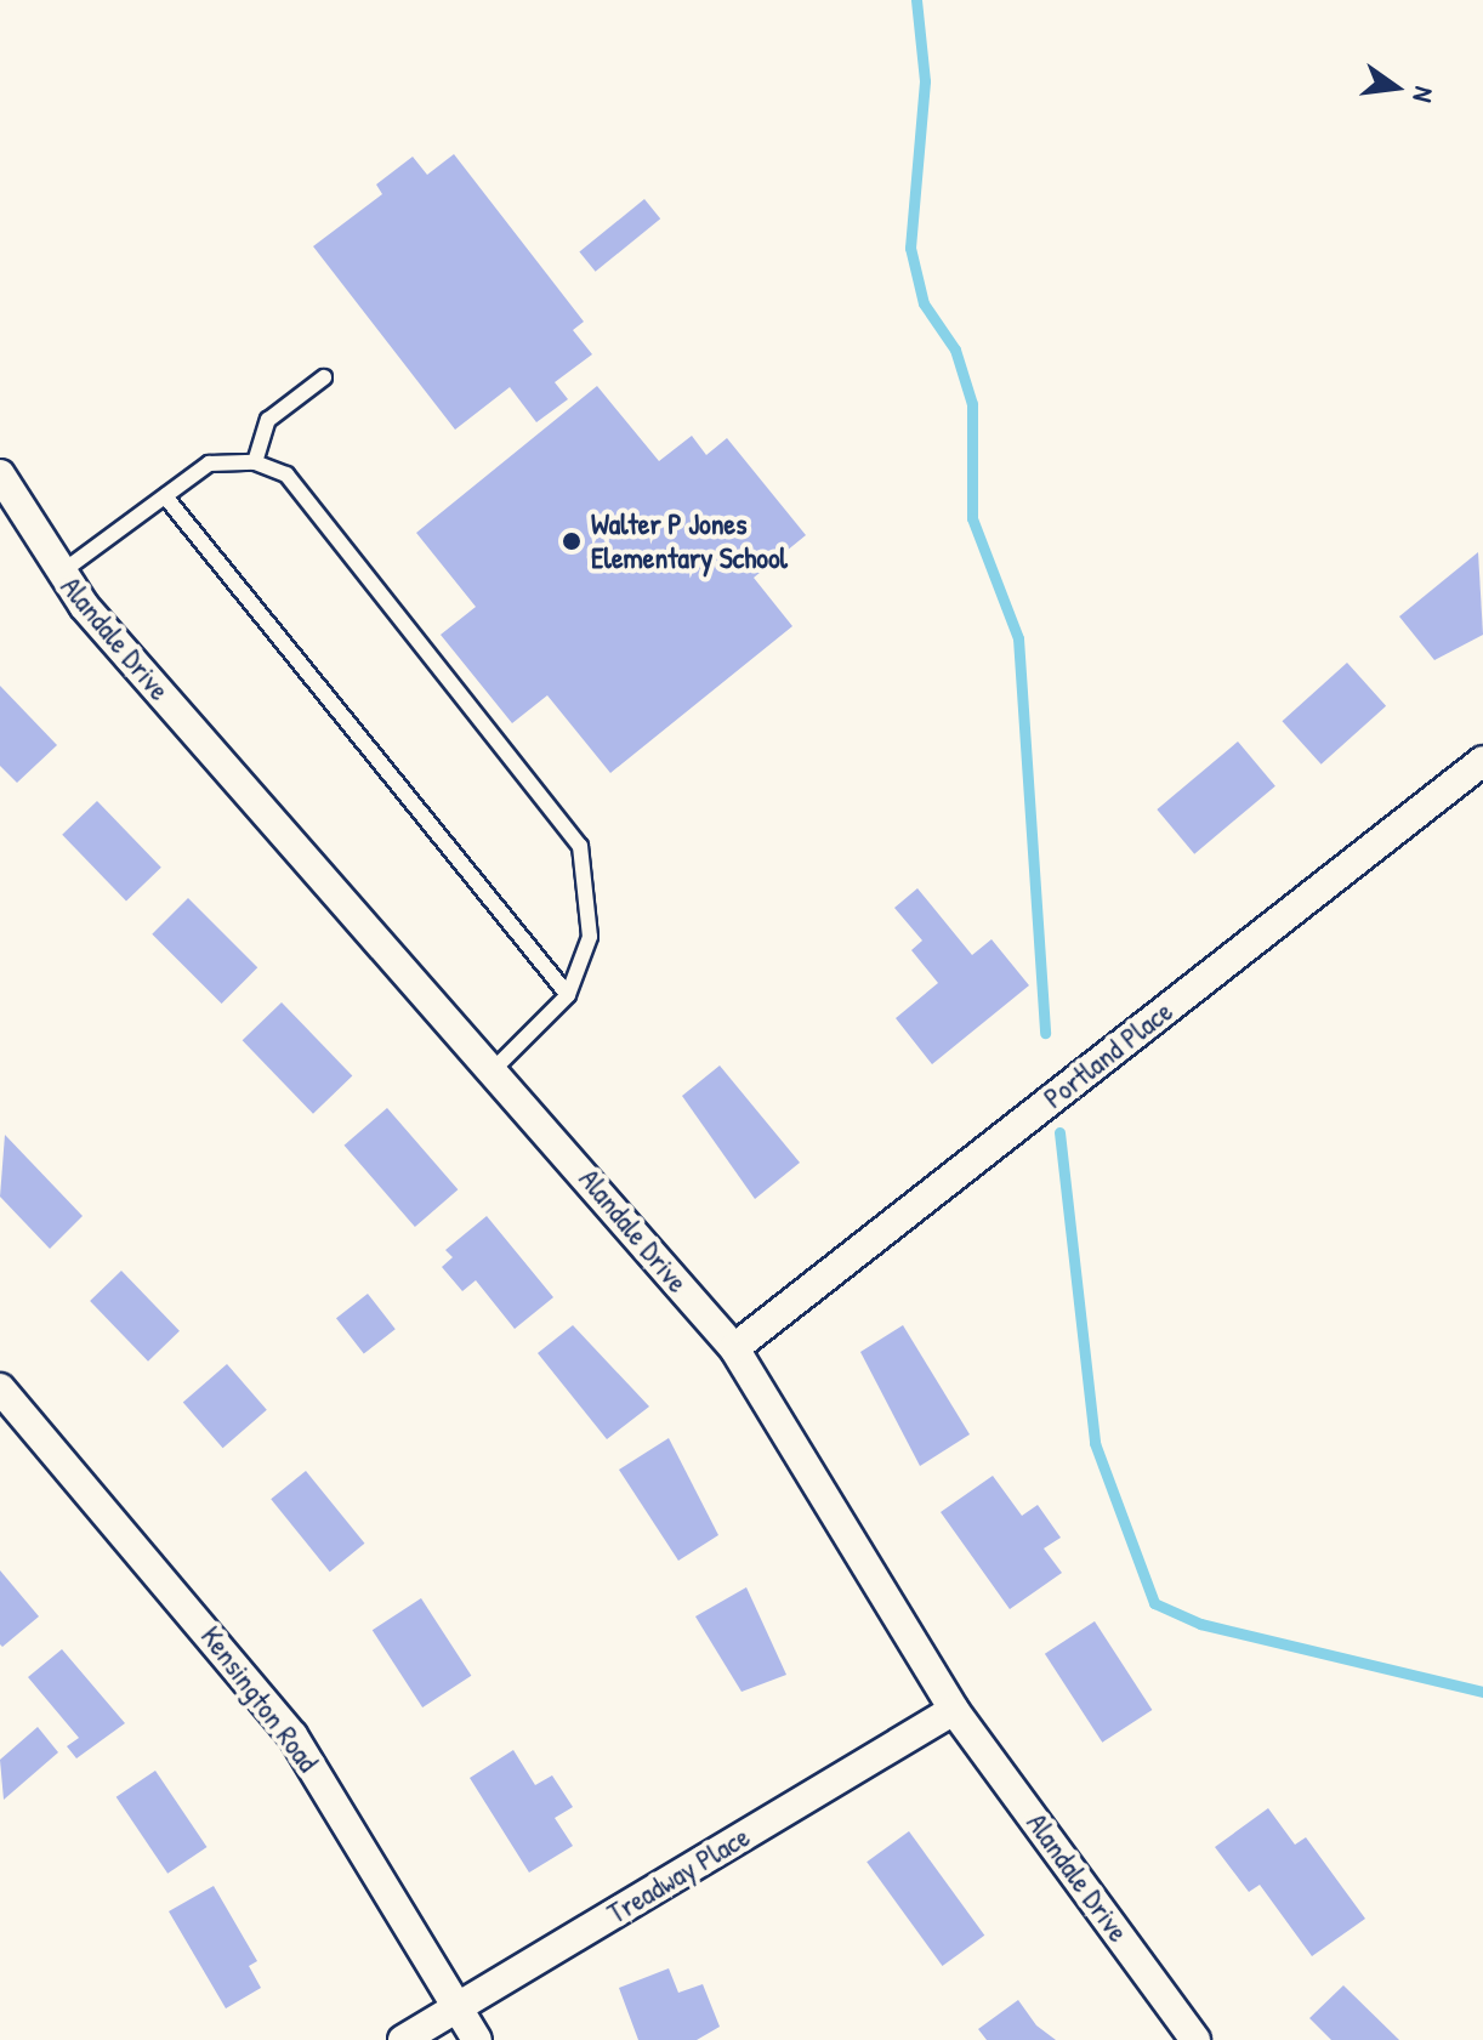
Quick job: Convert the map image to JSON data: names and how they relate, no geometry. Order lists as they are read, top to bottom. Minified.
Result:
{"streets":{"street":["Alandale Drive","Portland Place","Kensington Road","Treadway Place"]},"crossings":[["Alandale Drive","Portland Place"],["Alandale Drive","Treadway Place"],["Kensington Road","Treadway Place"]],"places":["Walter P Jones Elementary School"],"north":"right"}
